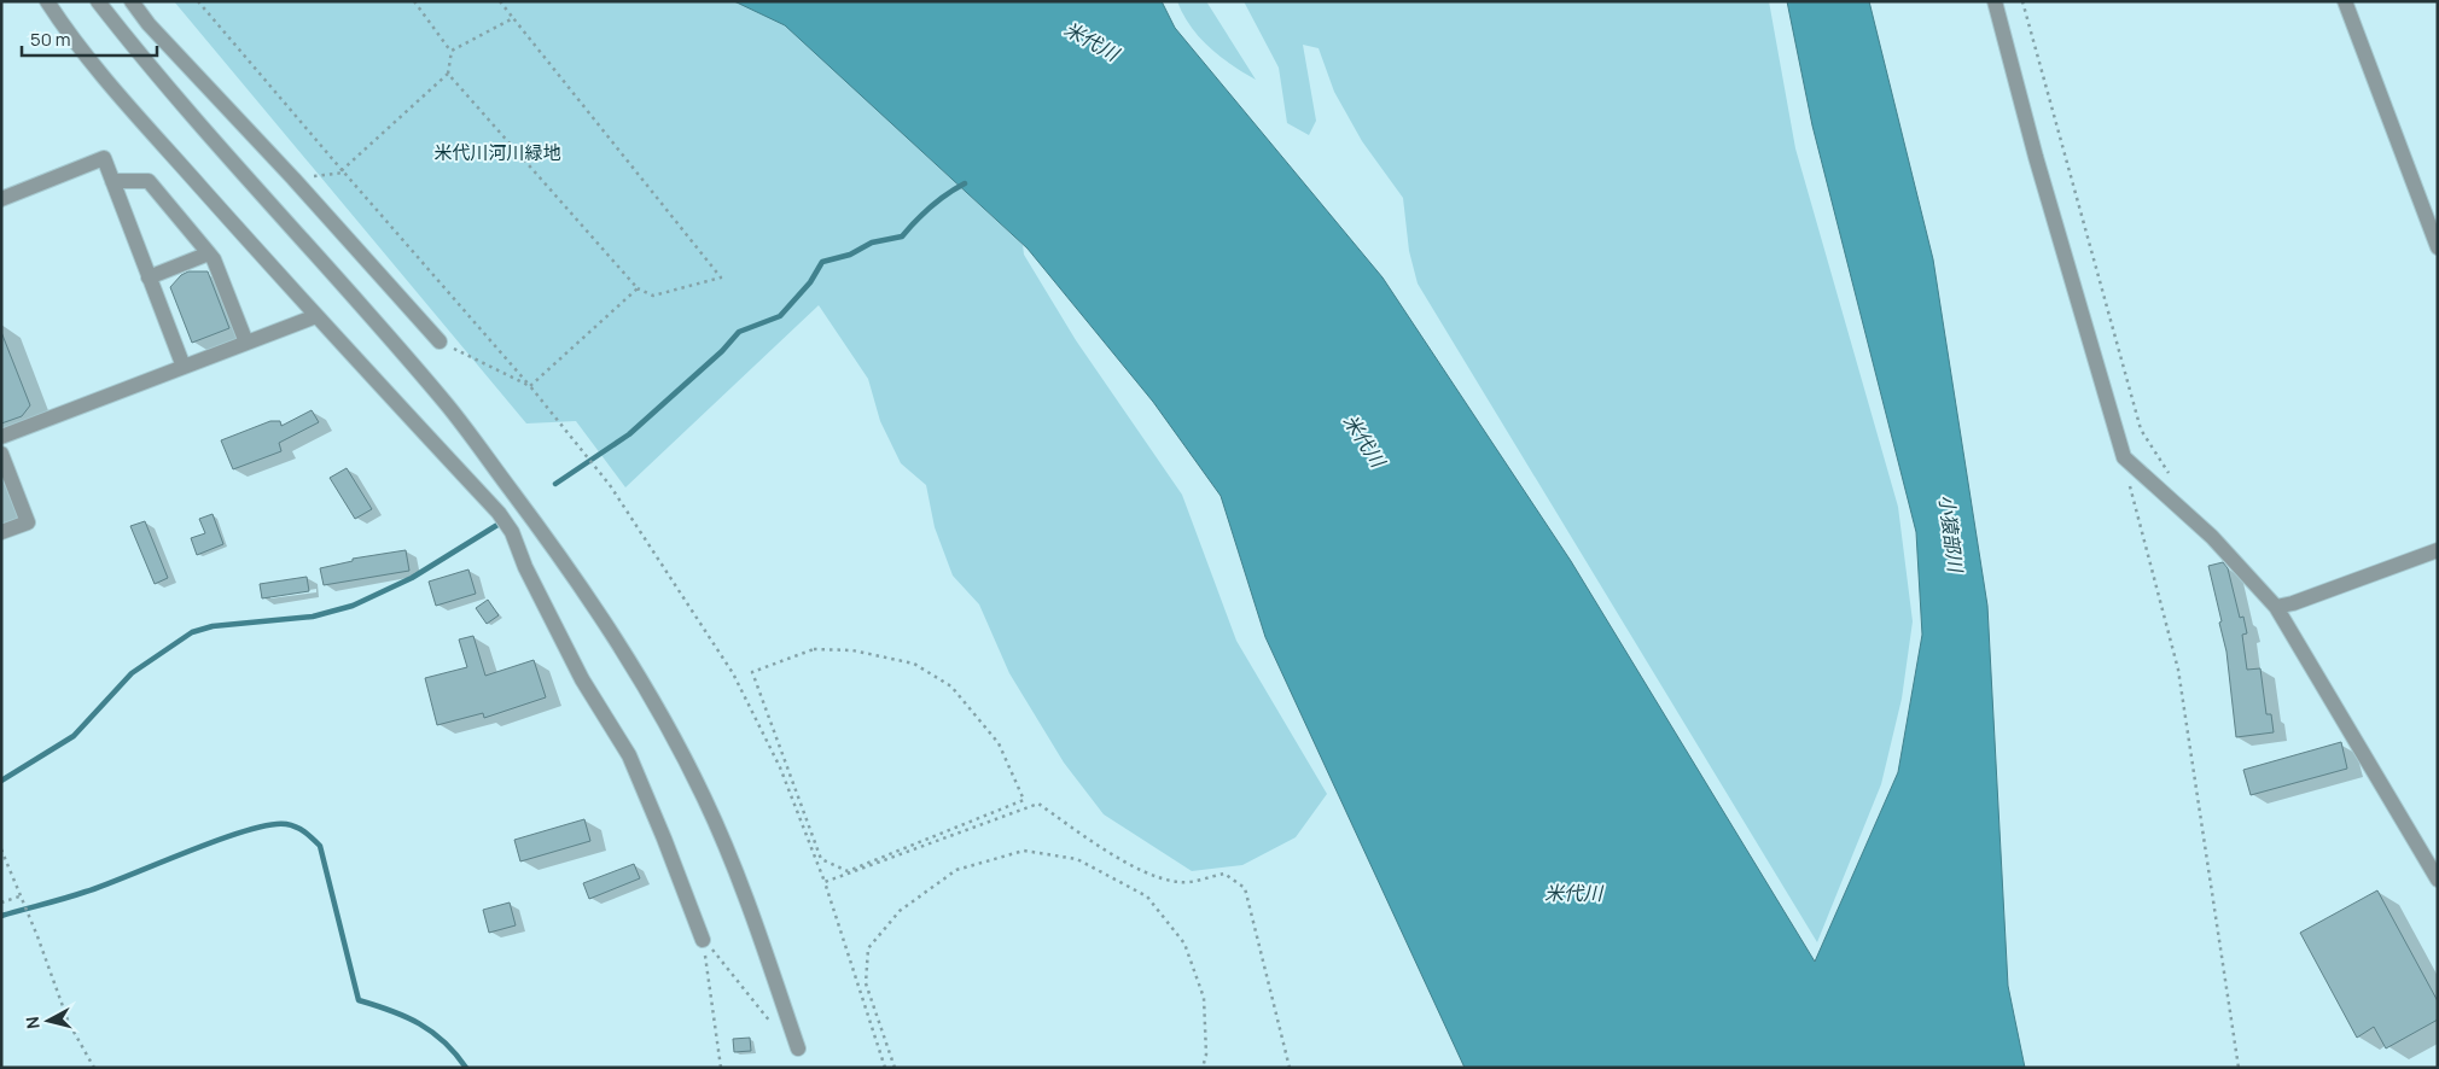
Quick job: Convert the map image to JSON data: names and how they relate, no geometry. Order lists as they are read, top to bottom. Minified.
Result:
{"water":["米代川","小猿部川"],"parks":["米代川河川緑地"],"scale_bar":"50 m","north":"left"}
